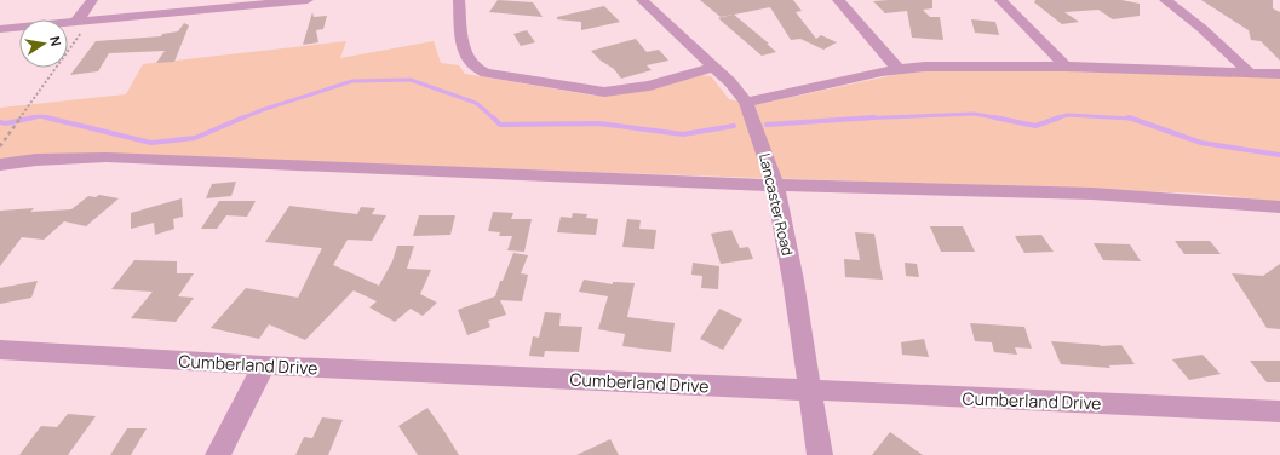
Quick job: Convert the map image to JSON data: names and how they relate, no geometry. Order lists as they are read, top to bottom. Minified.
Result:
{"streets":{"street":["Lancaster Road","Cumberland Drive"]},"crossings":[["Lancaster Road","Cumberland Drive"]],"north":"right"}
